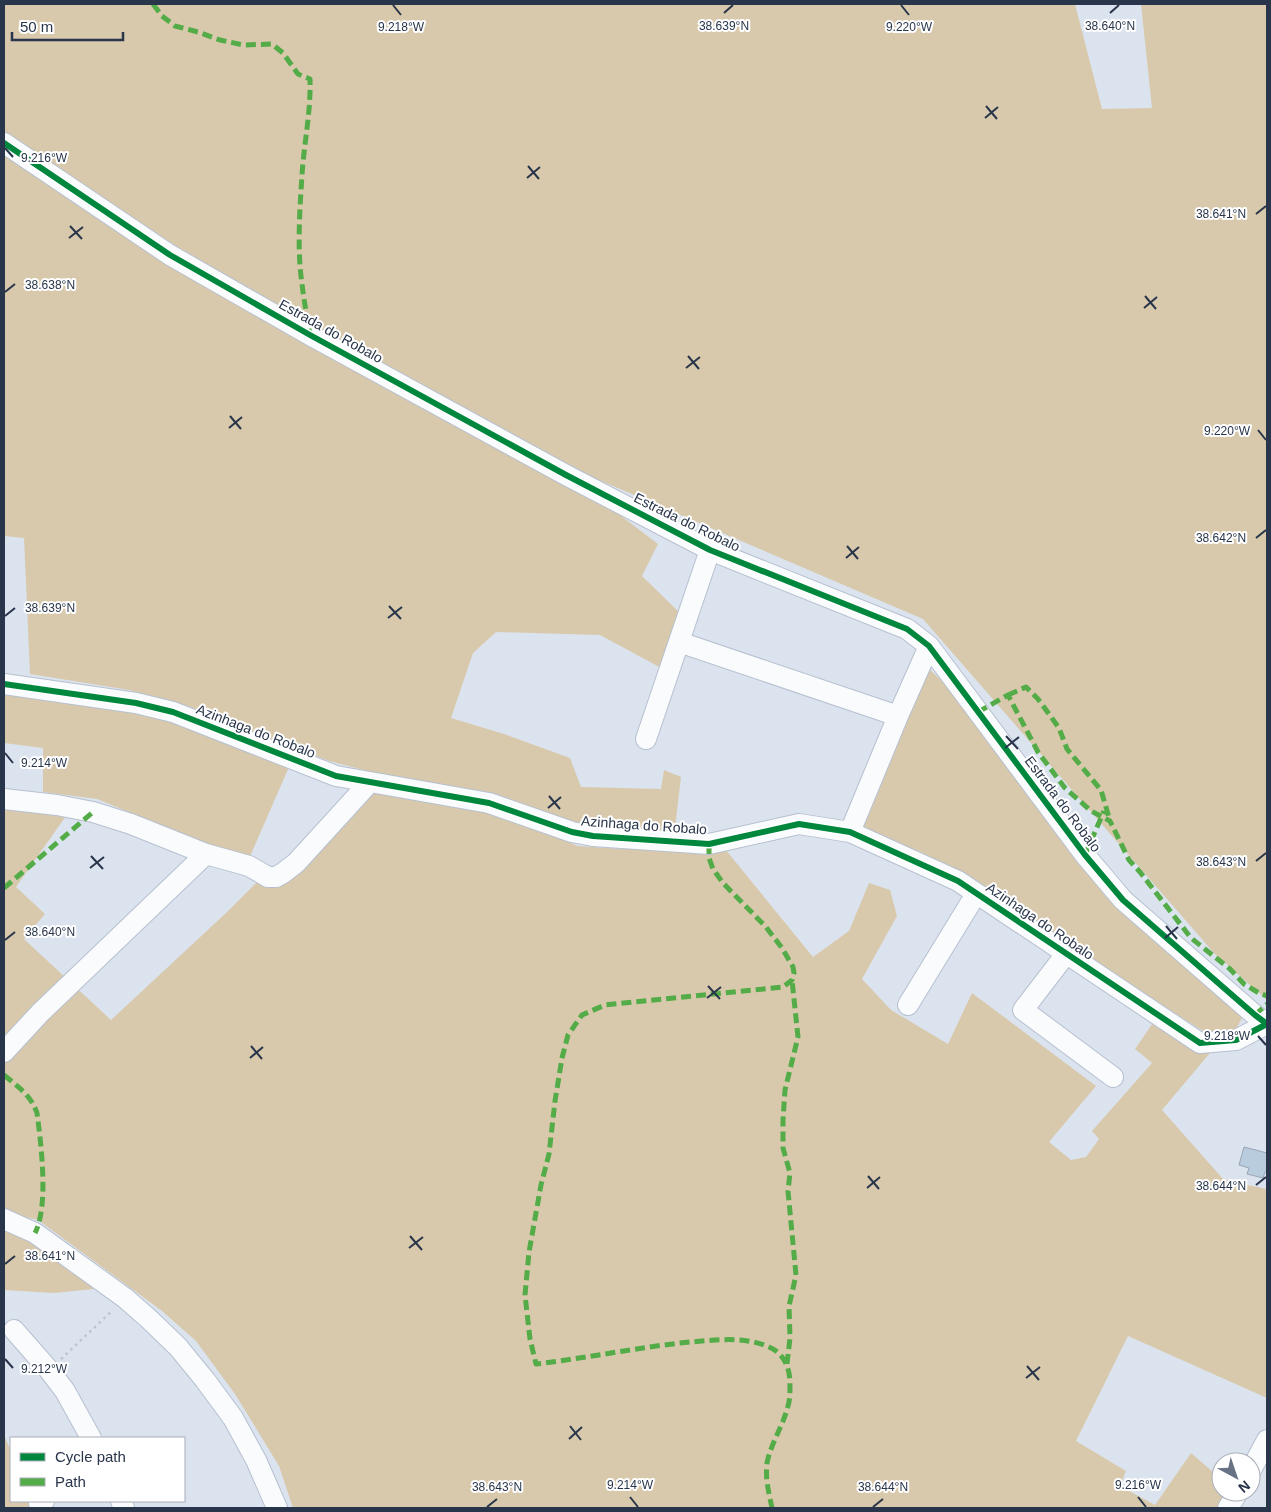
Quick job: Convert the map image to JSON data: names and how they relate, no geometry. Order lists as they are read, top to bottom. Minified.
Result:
{"streets":{"street":["Estrada do Robalo","Azinhaga do Robalo"]},"crossings":[["Estrada do Robalo","Azinhaga do Robalo"]],"legend":["Cycle path","Path"],"scale_bar":"50 m","north":"bottom right","coordinates":["38.640°N","38.639°N","9.218°W","9.220°W","9.216°W","38.641°N","38.638°N","38.642°N","9.214°W","38.643°N","38.644°N","9.212°W"]}
